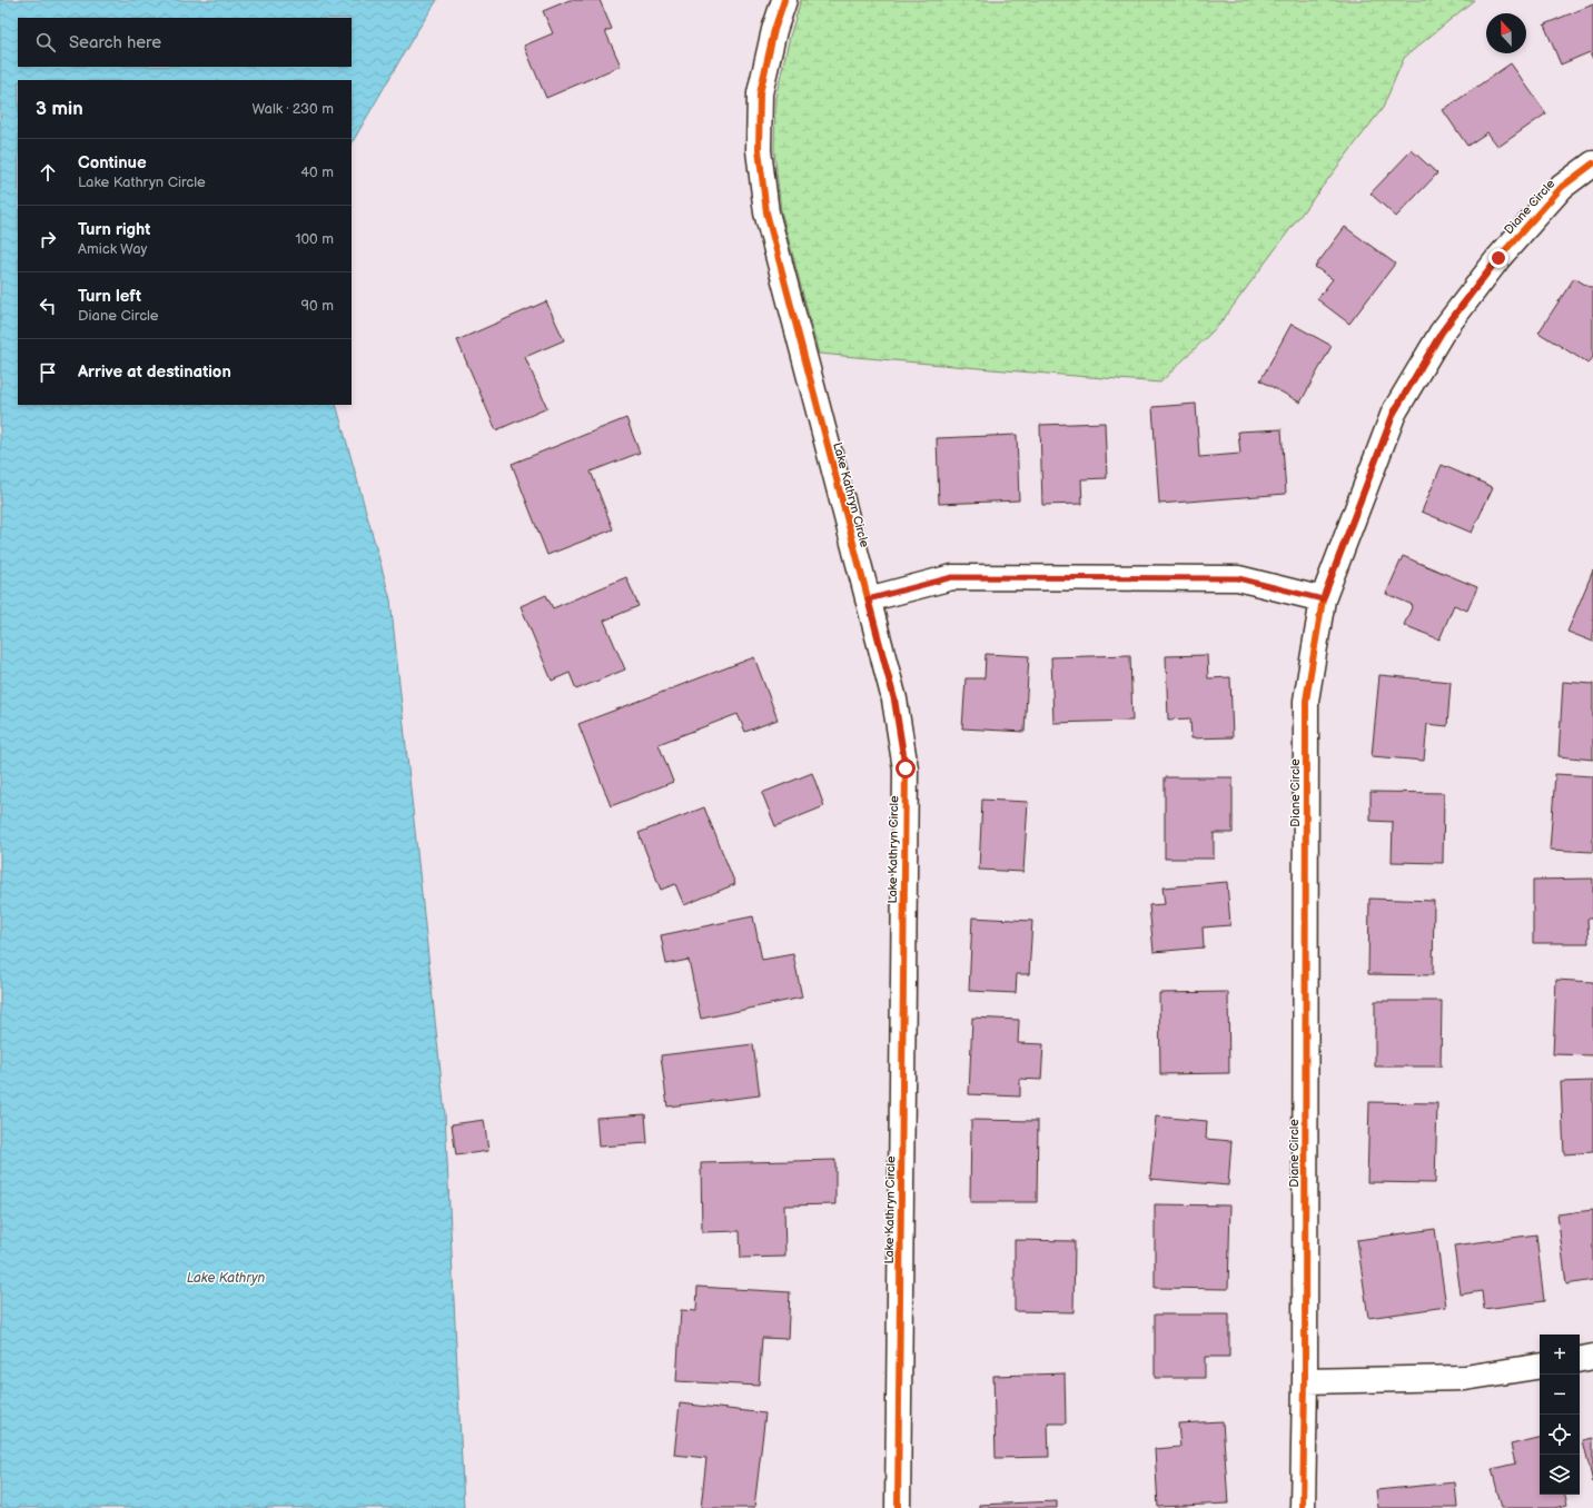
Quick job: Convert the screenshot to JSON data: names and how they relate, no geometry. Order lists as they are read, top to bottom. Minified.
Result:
{"streets":{"street":["Diane Circle","Lake Kathryn Circle"]},"water":["Lake Kathryn"],"north":"top","page":{"search":"Search here","heading":["3 min","Walk · 230 m"],"list":[["Continue","Lake Kathryn Circle","40 m"],["Turn right","Amick Way","100 m"],["Turn left","Diane Circle","90 m"],"Arrive at destination"],"map_buttons":["+","−"]}}
